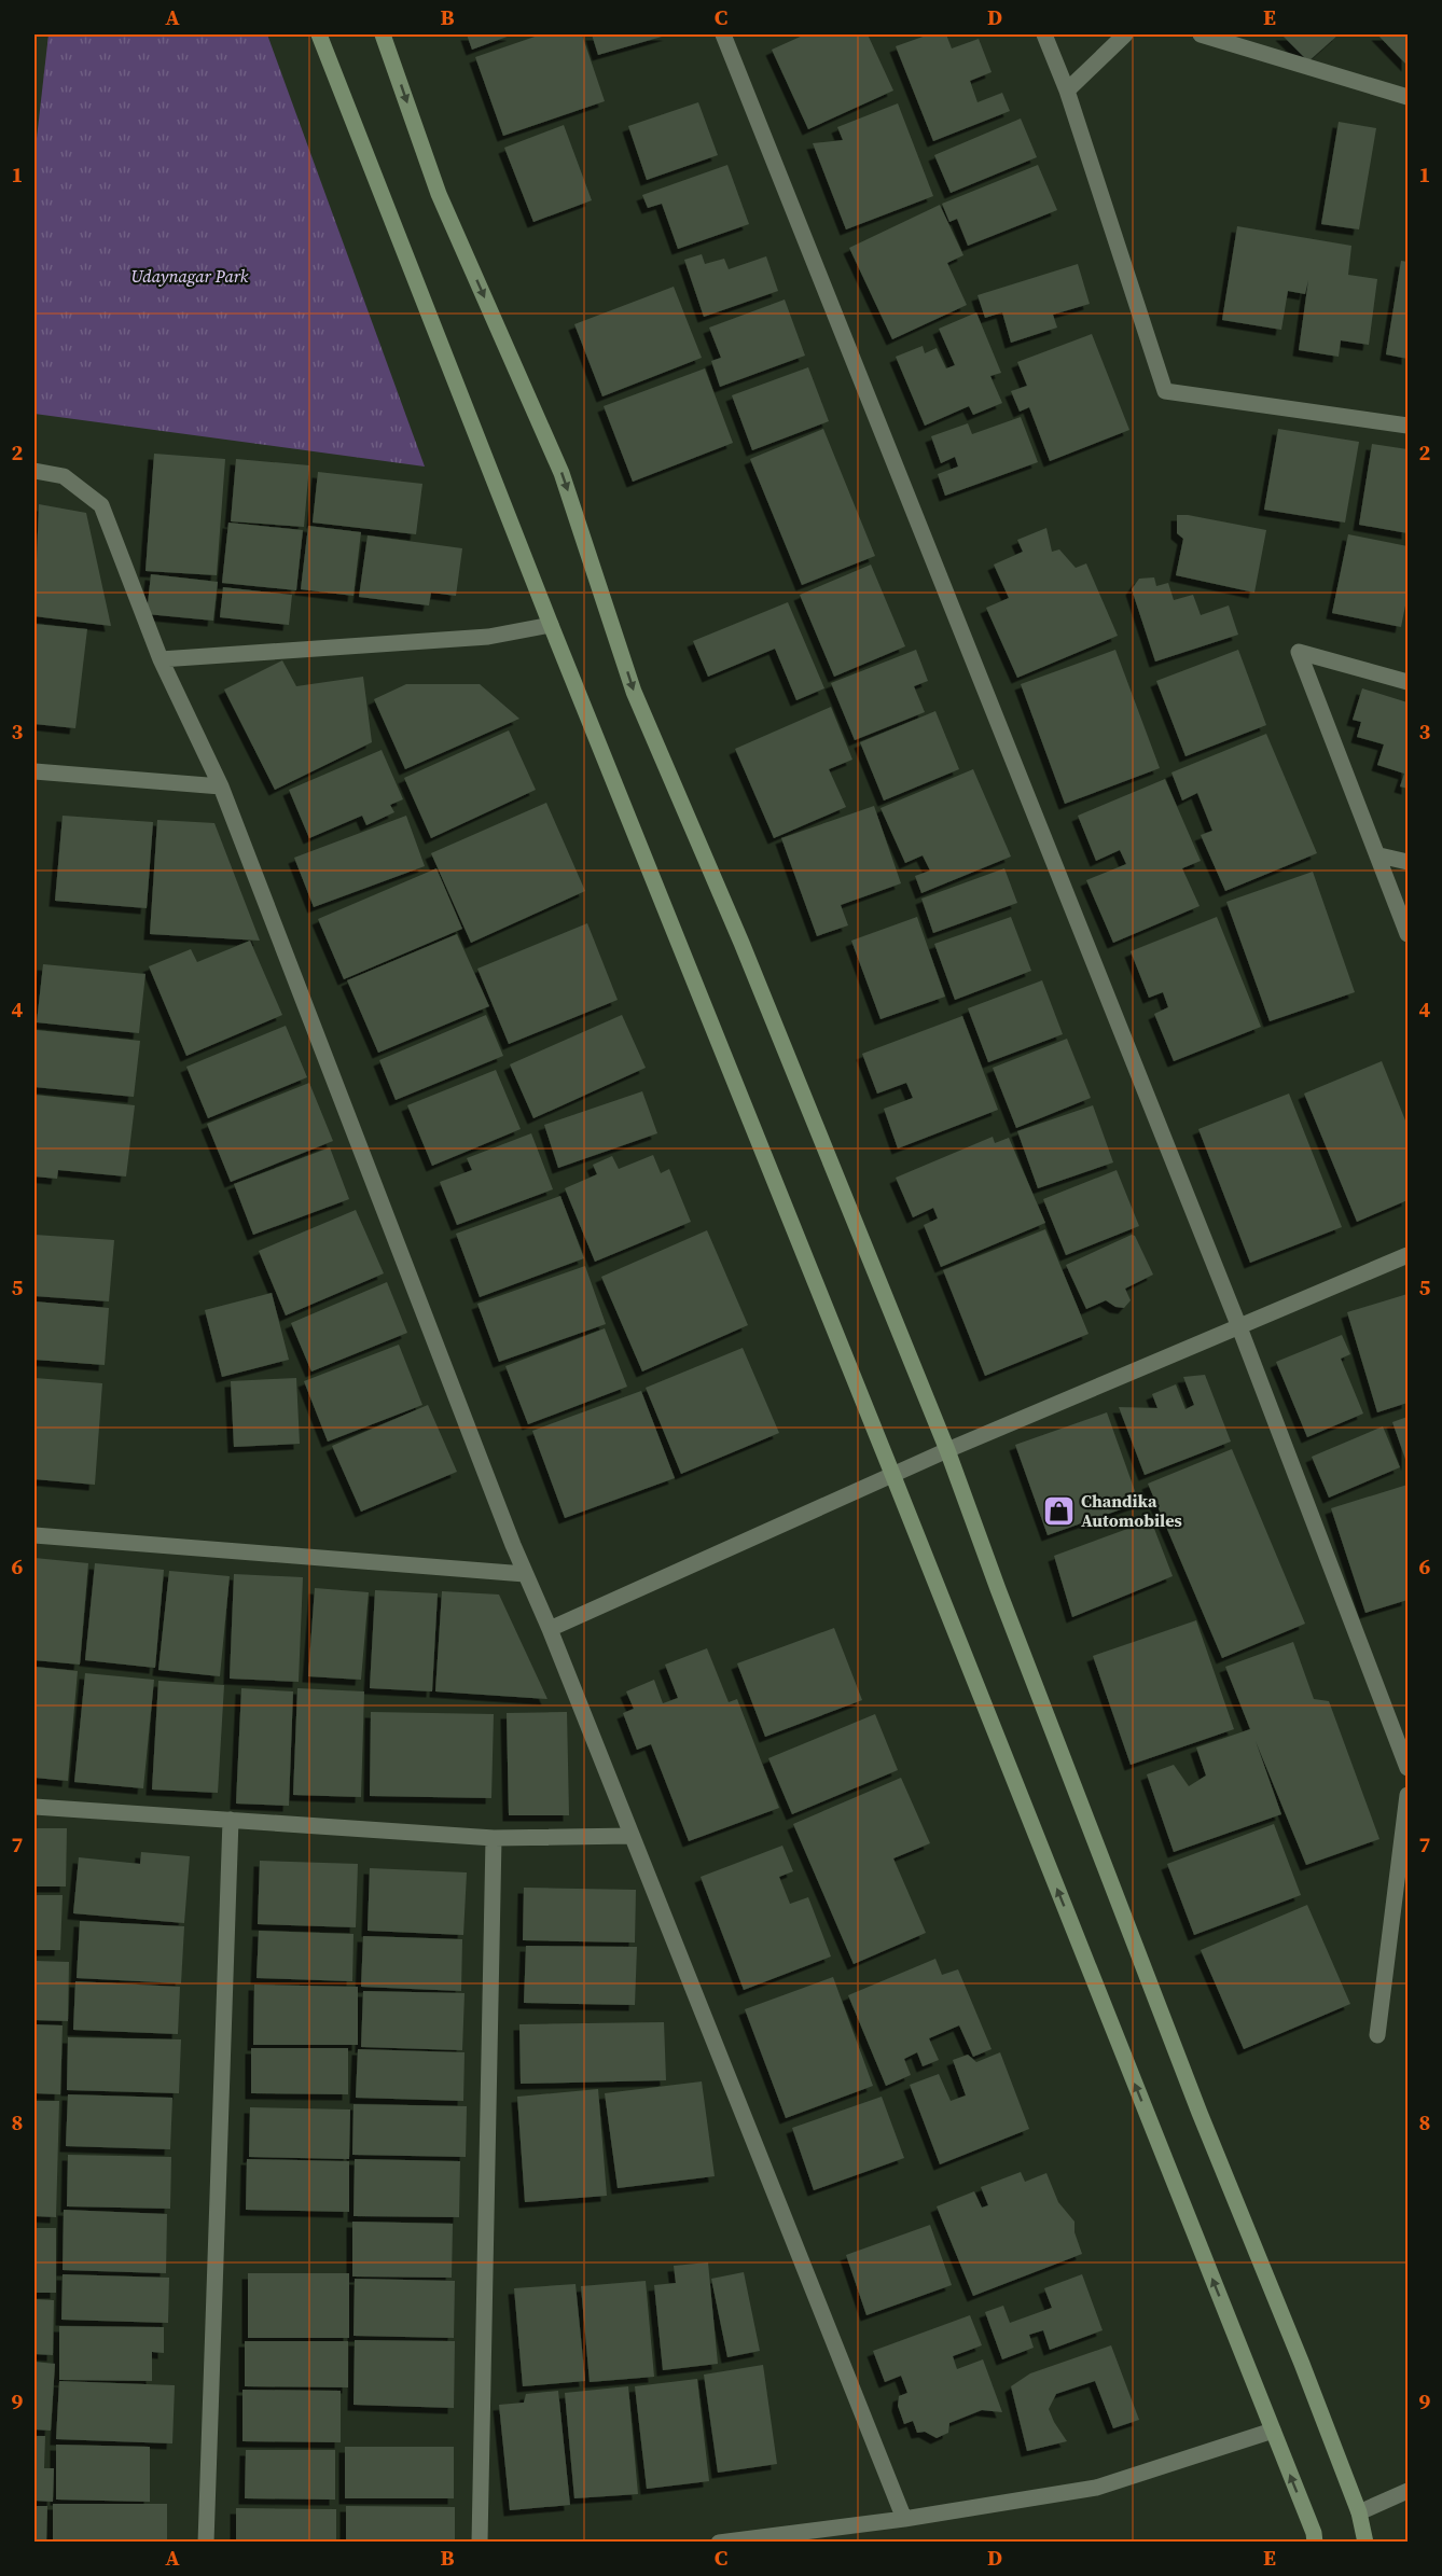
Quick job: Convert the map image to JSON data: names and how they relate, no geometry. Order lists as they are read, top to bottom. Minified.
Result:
{"parks":["Udaynagar Park"],"places":{"shop":["Chandika Automobiles"]},"grid":{"columns":["A","B","C","D","E"],"rows":["1","2","3","4","5","6","7","8","9"]}}
